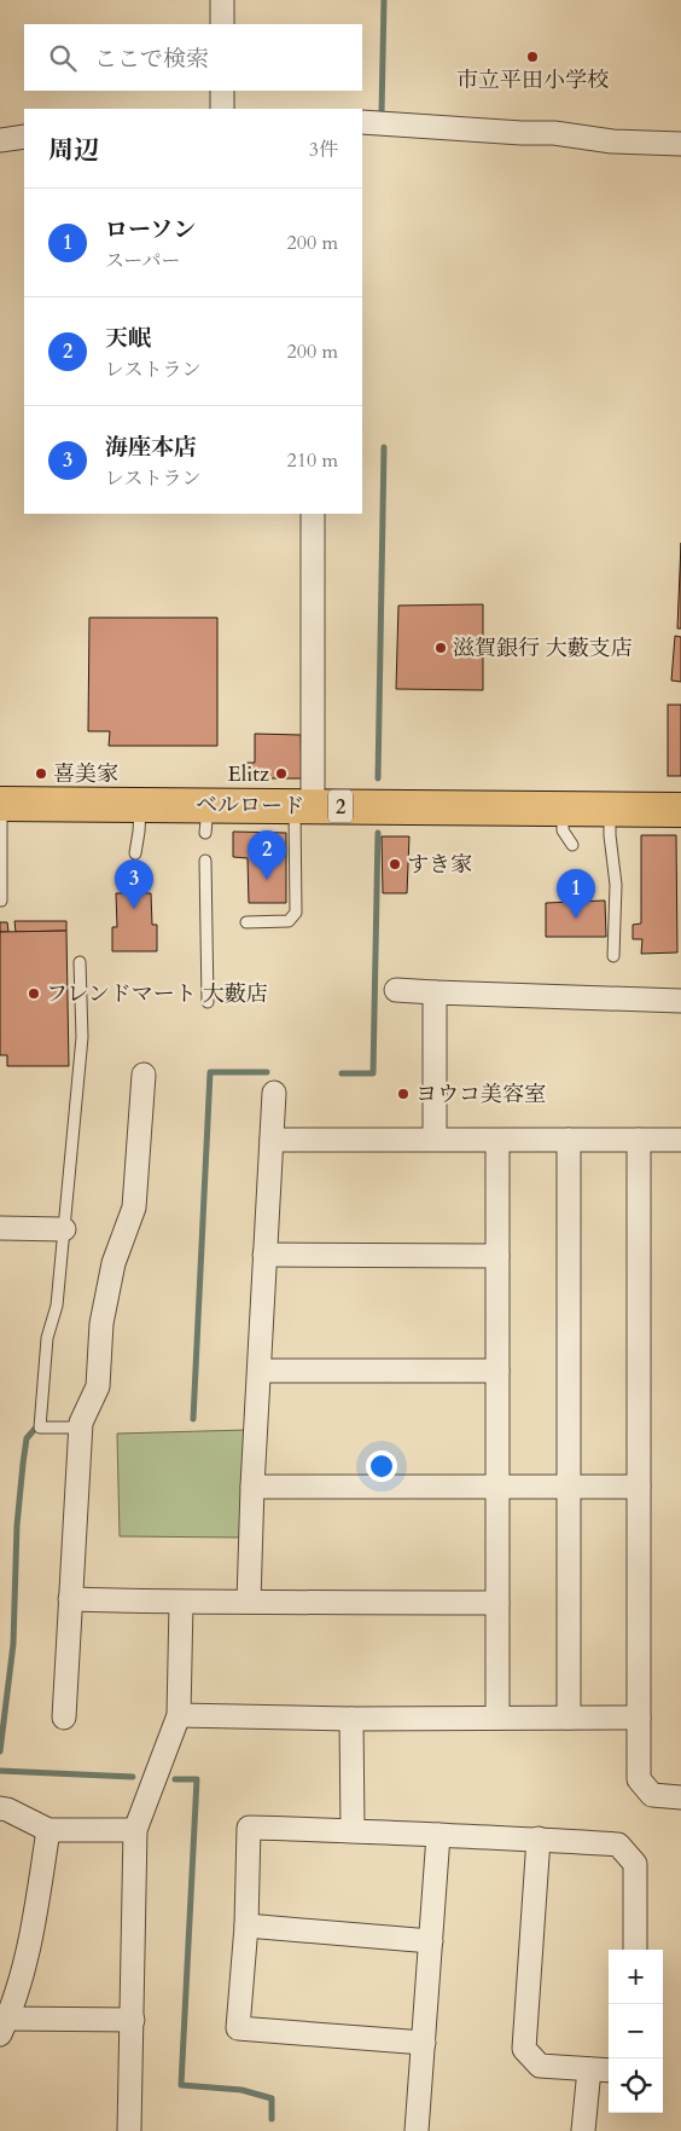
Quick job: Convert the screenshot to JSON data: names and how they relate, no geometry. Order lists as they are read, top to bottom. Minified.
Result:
{"streets":{"main road":["ベルロード","2"]},"places":["市立平田小学校","滋賀銀行 大藪支店","喜美家","Elitz","すき家","フレンドマート 大藪店","ヨウコ美容室"],"page":{"search":"ここで検索","heading":["周辺","3件"],"list":[{"mark":"1","name":"ローソン","note":"スーパー","value":"200 m"},{"mark":"2","name":"天岷","note":"レストラン","value":"200 m"},{"mark":"3","name":"海座本店","note":"レストラン","value":"210 m"}],"pins":["2","3","1"],"map_buttons":["+","−"]}}
